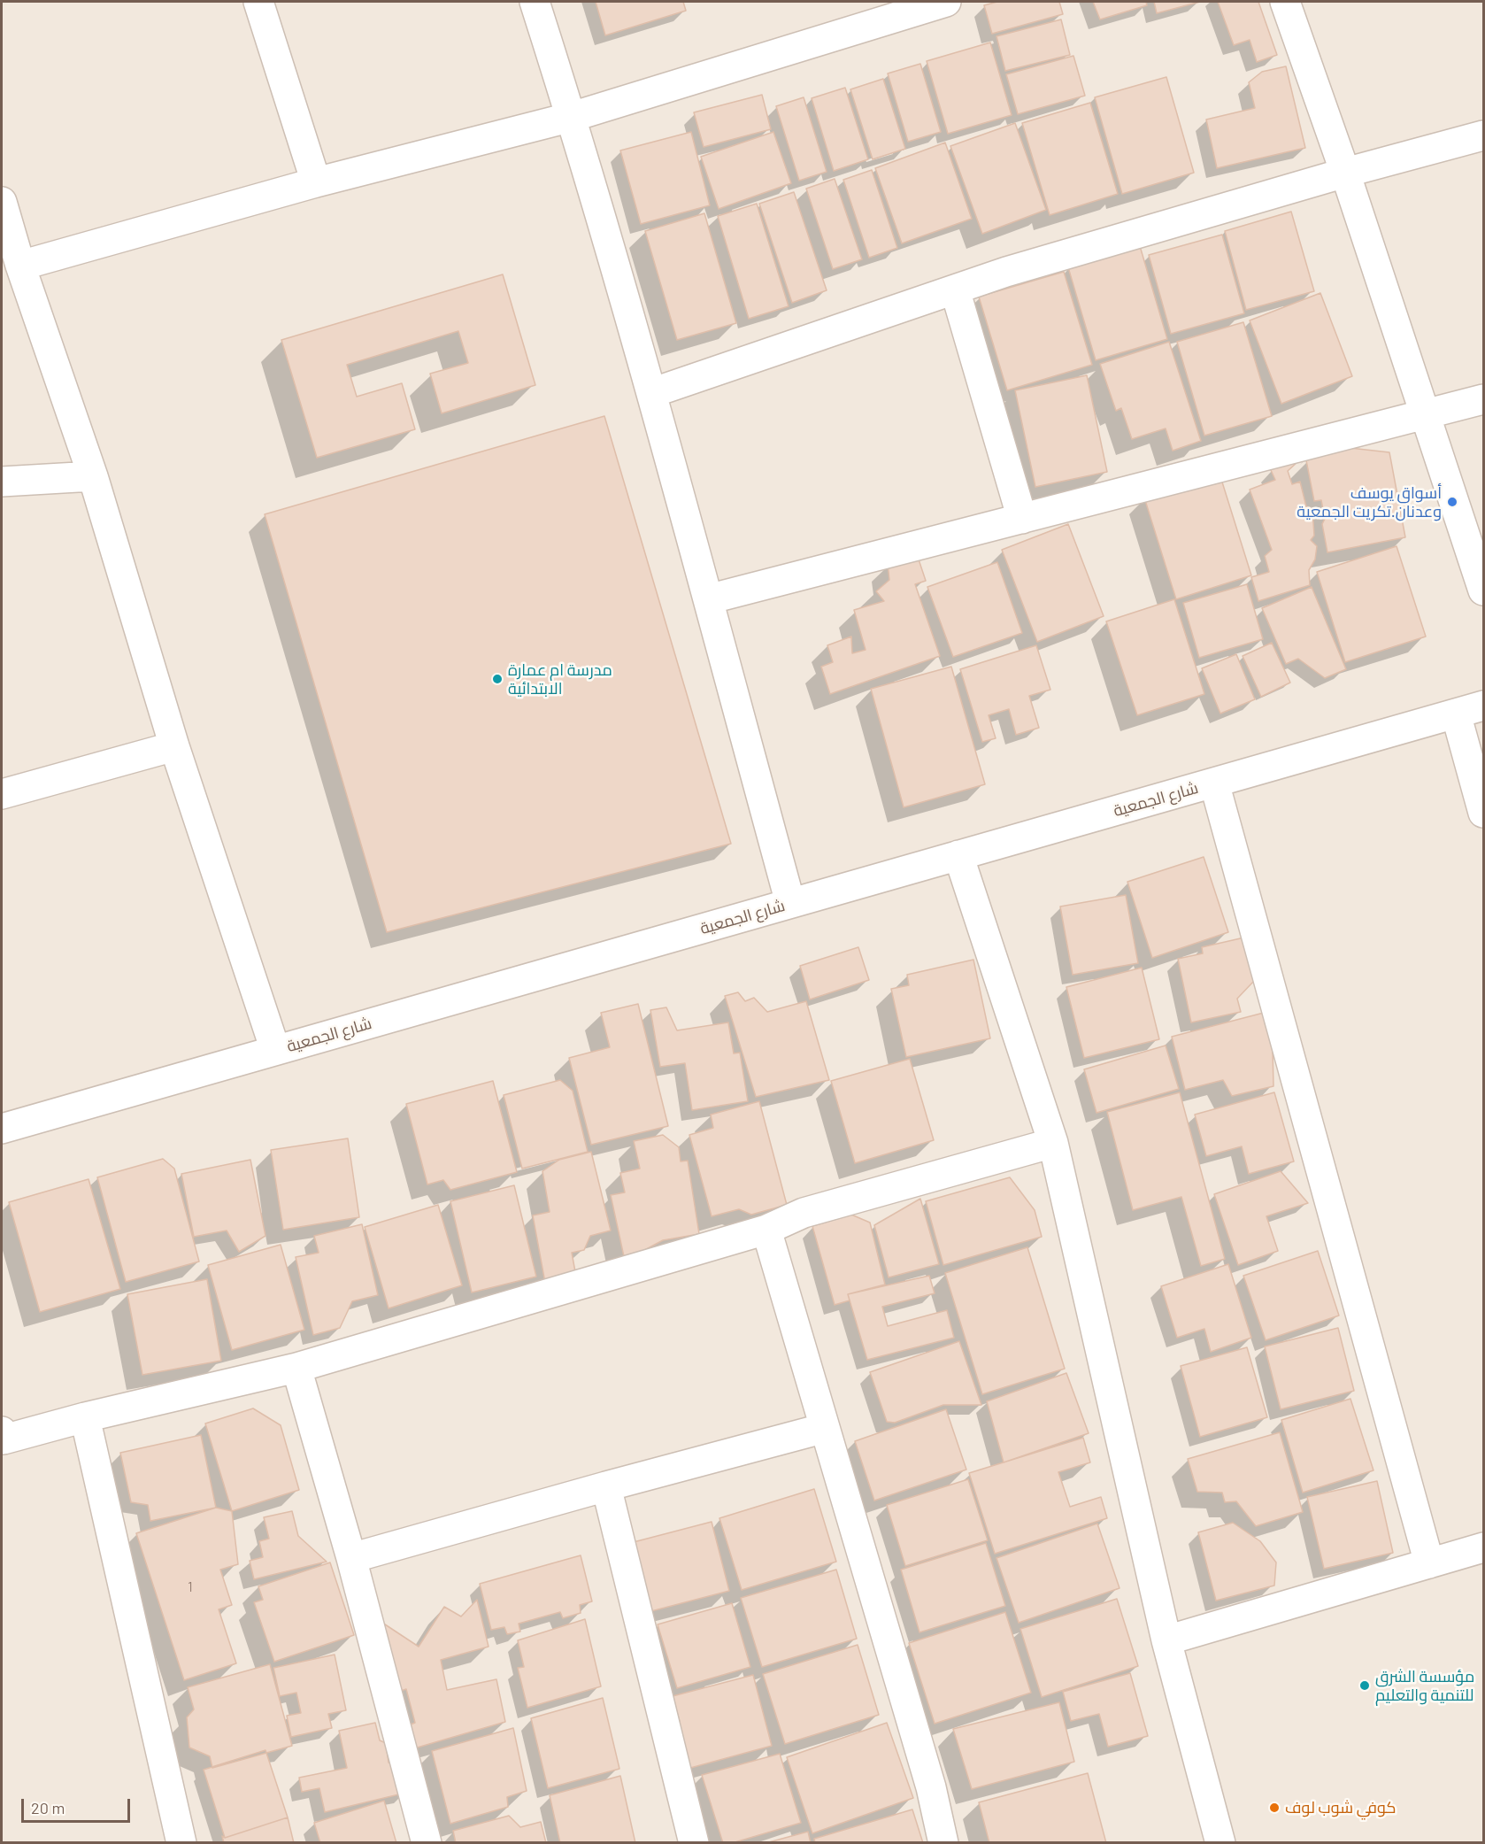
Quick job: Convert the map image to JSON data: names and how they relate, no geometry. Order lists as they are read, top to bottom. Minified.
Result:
{"streets":{"street":["شارع الجمعية"]},"places":["أسواق يوسف وعدنان.تكريت الجمعية","مدرسة ام عمارة الابتدائية","مؤسسة الشرق للتنمية والتعليم","كوفي شوب لوف"],"house_numbers":["1"],"scale_bar":"20 m"}
